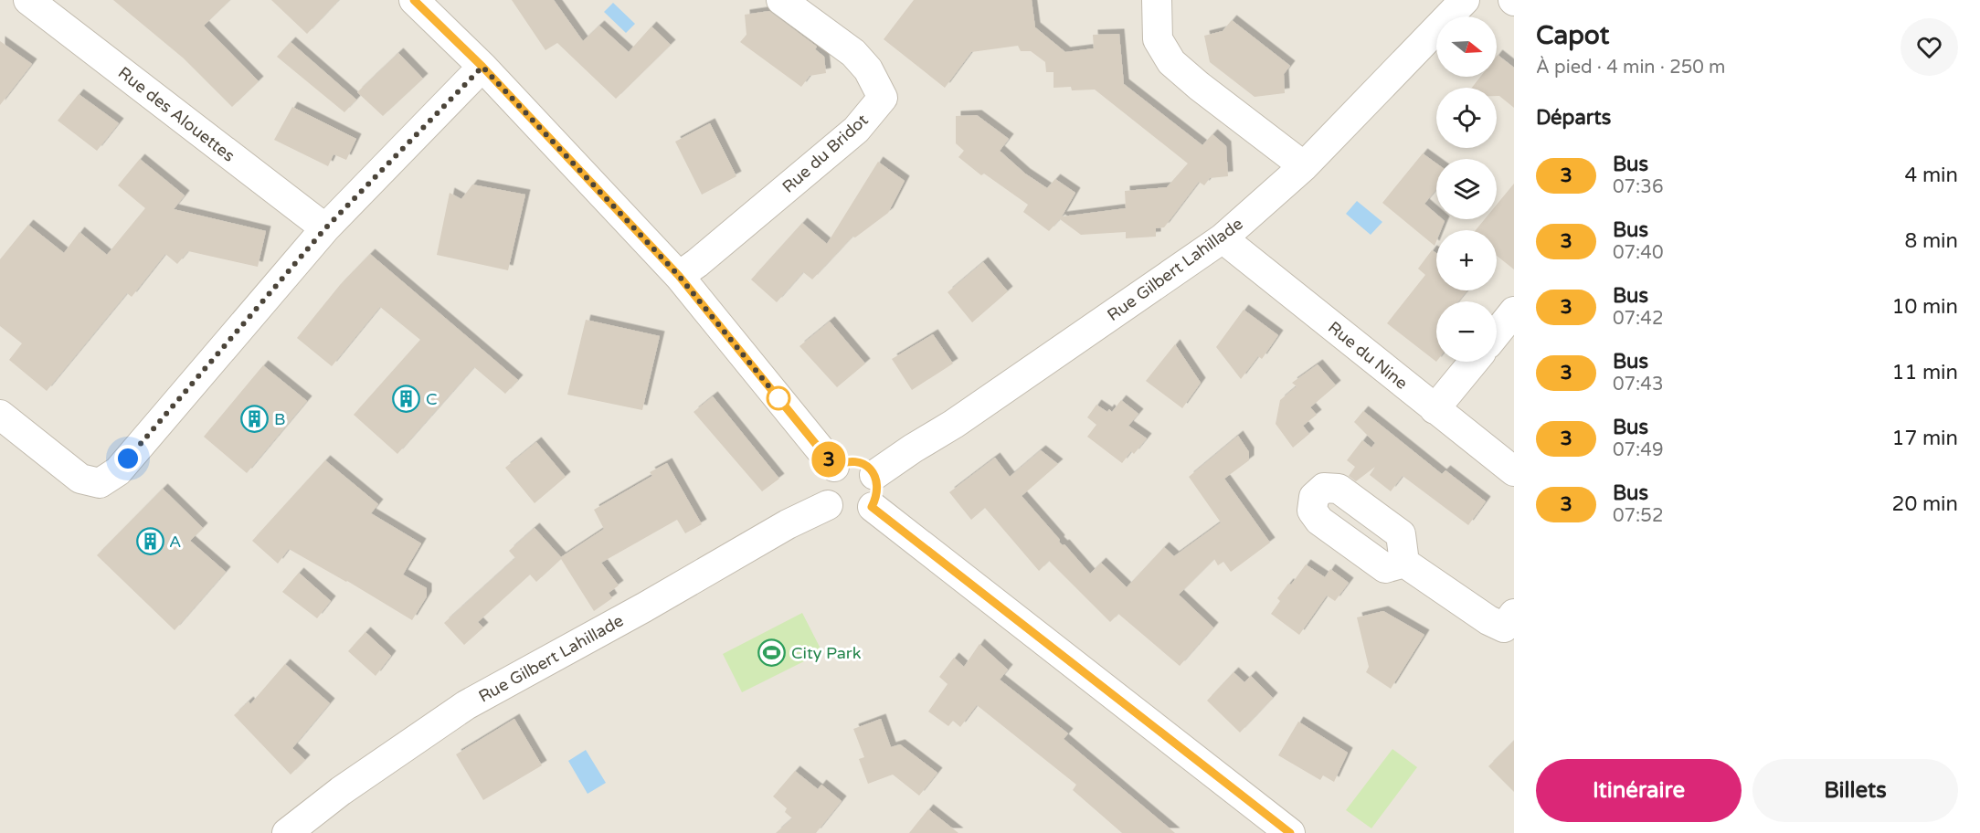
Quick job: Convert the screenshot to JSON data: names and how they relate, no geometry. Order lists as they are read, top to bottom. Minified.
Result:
{"streets":{"street":["Rue des Alouettes","Rue du Bridot","Rue Gilbert Lahillade","Rue du Nine"]},"crossings":[["Rue Gilbert Lahillade","Rue du Nine"]],"places":{"building":["C","B","A"],"sports":["City Park"]},"lines":["bus line 3"],"north":"right","page":{"on_map":"3","heading":[["Capot","À pied · 4 min · 250 m"],"Départs"],"map_buttons":["+","−"],"list":[{"mark":"3","name":"Bus","note":"07:36","value":"4 min"},{"mark":"3","name":"Bus","note":"07:40","value":"8 min"},{"mark":"3","name":"Bus","note":"07:42","value":"10 min"},{"mark":"3","name":"Bus","note":"07:43","value":"11 min"},{"mark":"3","name":"Bus","note":"07:49","value":"17 min"},{"mark":"3","name":"Bus","note":"07:52","value":"20 min"}],"buttons":["Itinéraire","Billets"]}}
